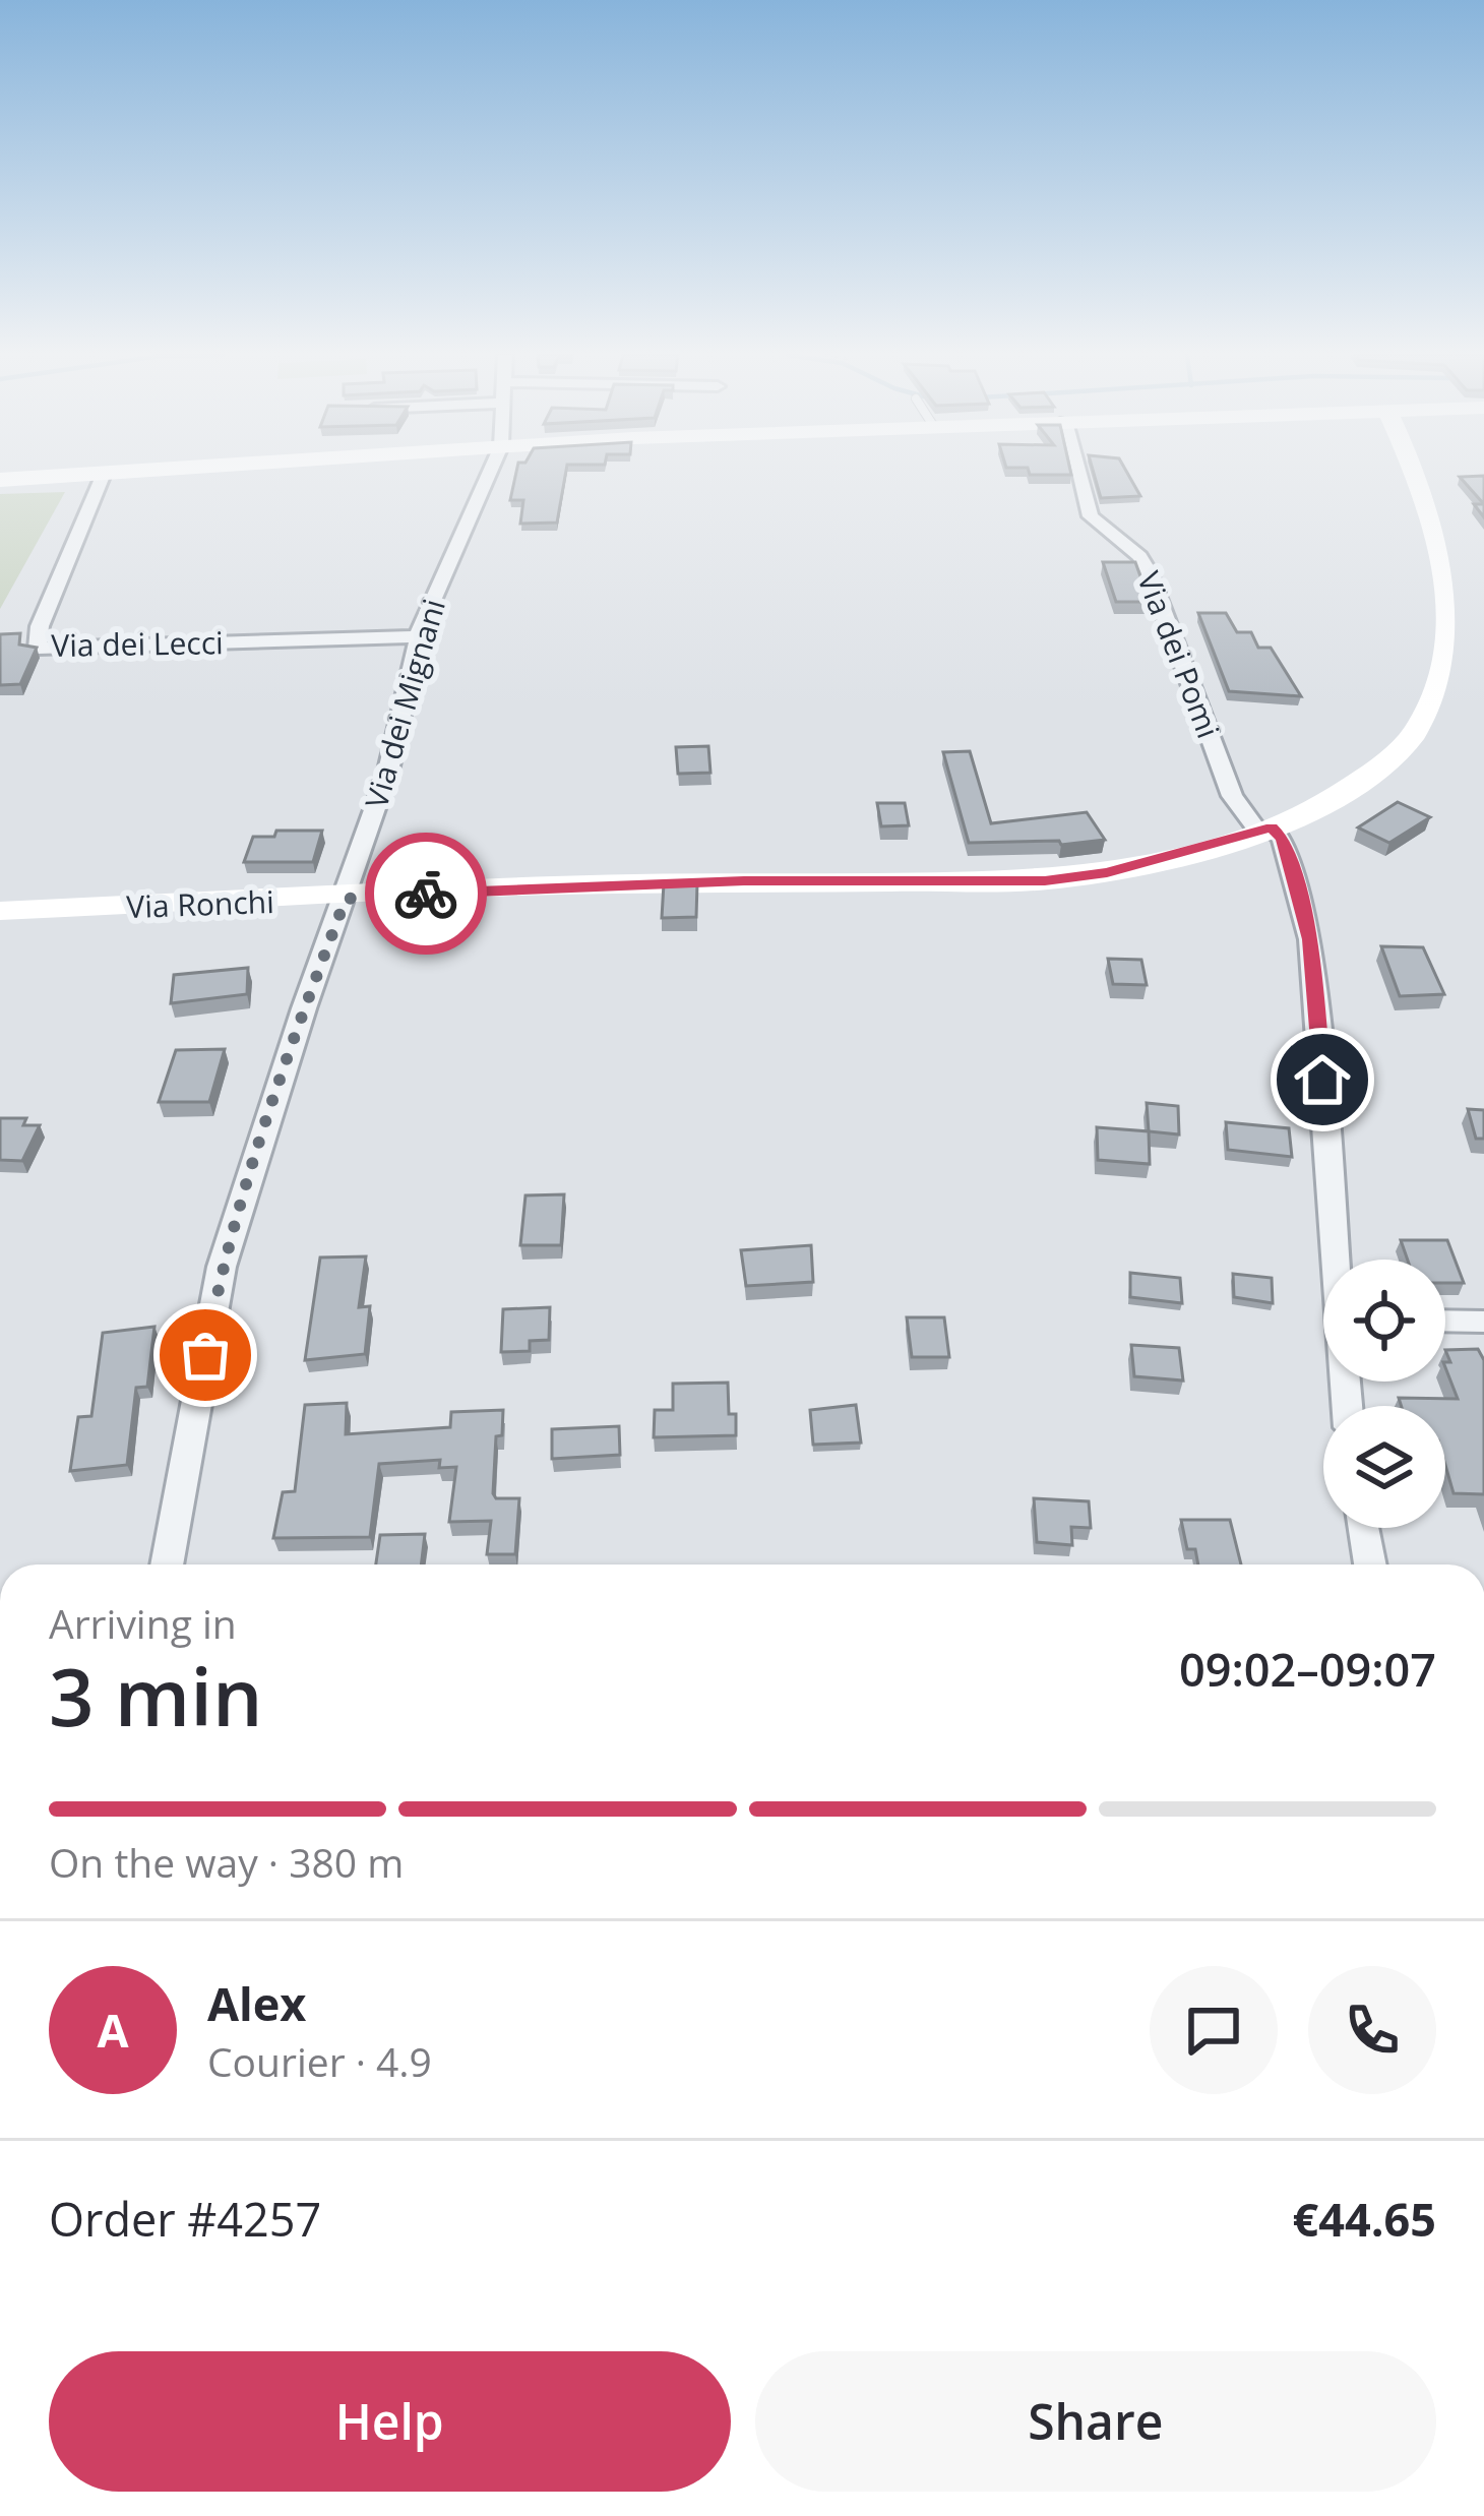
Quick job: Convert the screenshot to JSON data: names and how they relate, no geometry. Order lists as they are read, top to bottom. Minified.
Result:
{"streets":{"street":["Via dei Lecci","Via dei Pomi","Via dei Mignani","Via Ronchi"]},"crossings":[["Via dei Lecci","Via dei Mignani"],["Via dei Pomi","Via Ronchi"],["Via dei Mignani","Via Ronchi"]],"page":{"heading":["3 min","Arriving in","09:02–09:07"],"panel":["Alex","Courier · 4.9","Order #4257","€44.65"],"bar":"On the way · 380 m","round":"A","buttons":["Help","Share"]}}
